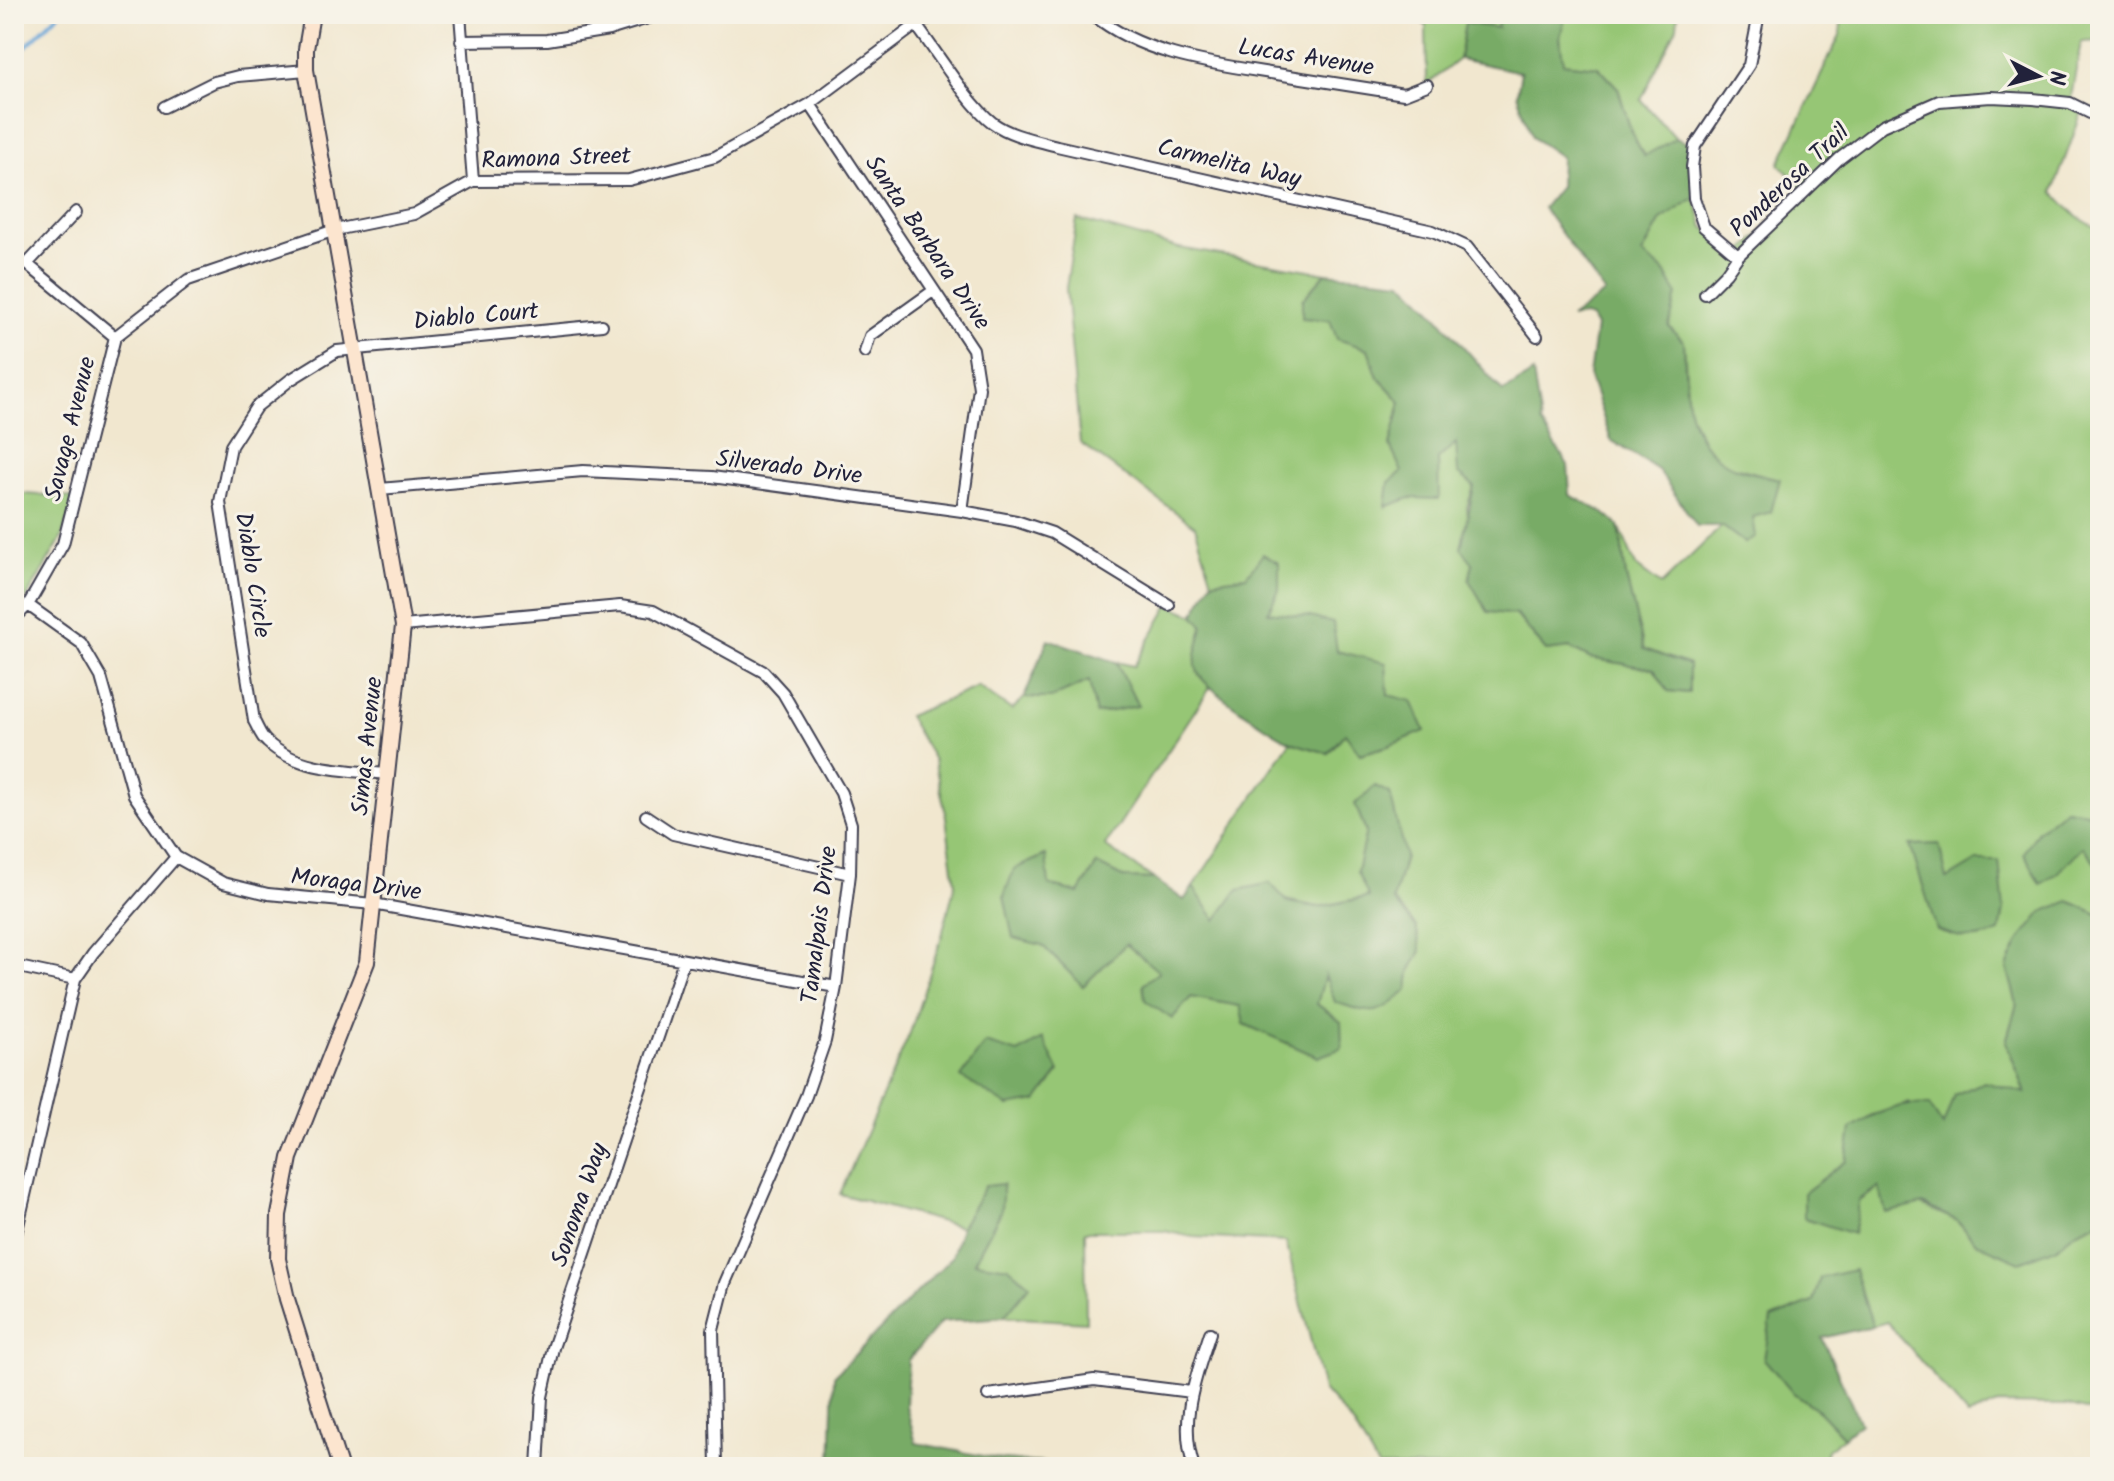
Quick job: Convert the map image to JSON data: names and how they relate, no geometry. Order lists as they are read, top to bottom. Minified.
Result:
{"streets":{"street":["Lucas Avenue","Ramona Street","Carmelita Way","Ponderosa Trail","Santa Barbara Drive","Diablo Court","Savage Avenue","Silverado Drive","Diablo Circle","Simas Avenue","Moraga Drive","Tamalpais Drive","Sonoma Way"]},"crossings":[["Ramona Street","Carmelita Way"],["Ramona Street","Santa Barbara Drive"],["Ramona Street","Savage Avenue"],["Ramona Street","Simas Avenue"],["Santa Barbara Drive","Silverado Drive"],["Diablo Court","Diablo Circle"],["Diablo Court","Simas Avenue"],["Savage Avenue","Simas Avenue"],["Savage Avenue","Moraga Drive"],["Silverado Drive","Simas Avenue"],["Diablo Circle","Simas Avenue"],["Simas Avenue","Moraga Drive"],["Simas Avenue","Tamalpais Drive"],["Moraga Drive","Tamalpais Drive"],["Moraga Drive","Sonoma Way"]],"north":"right"}
